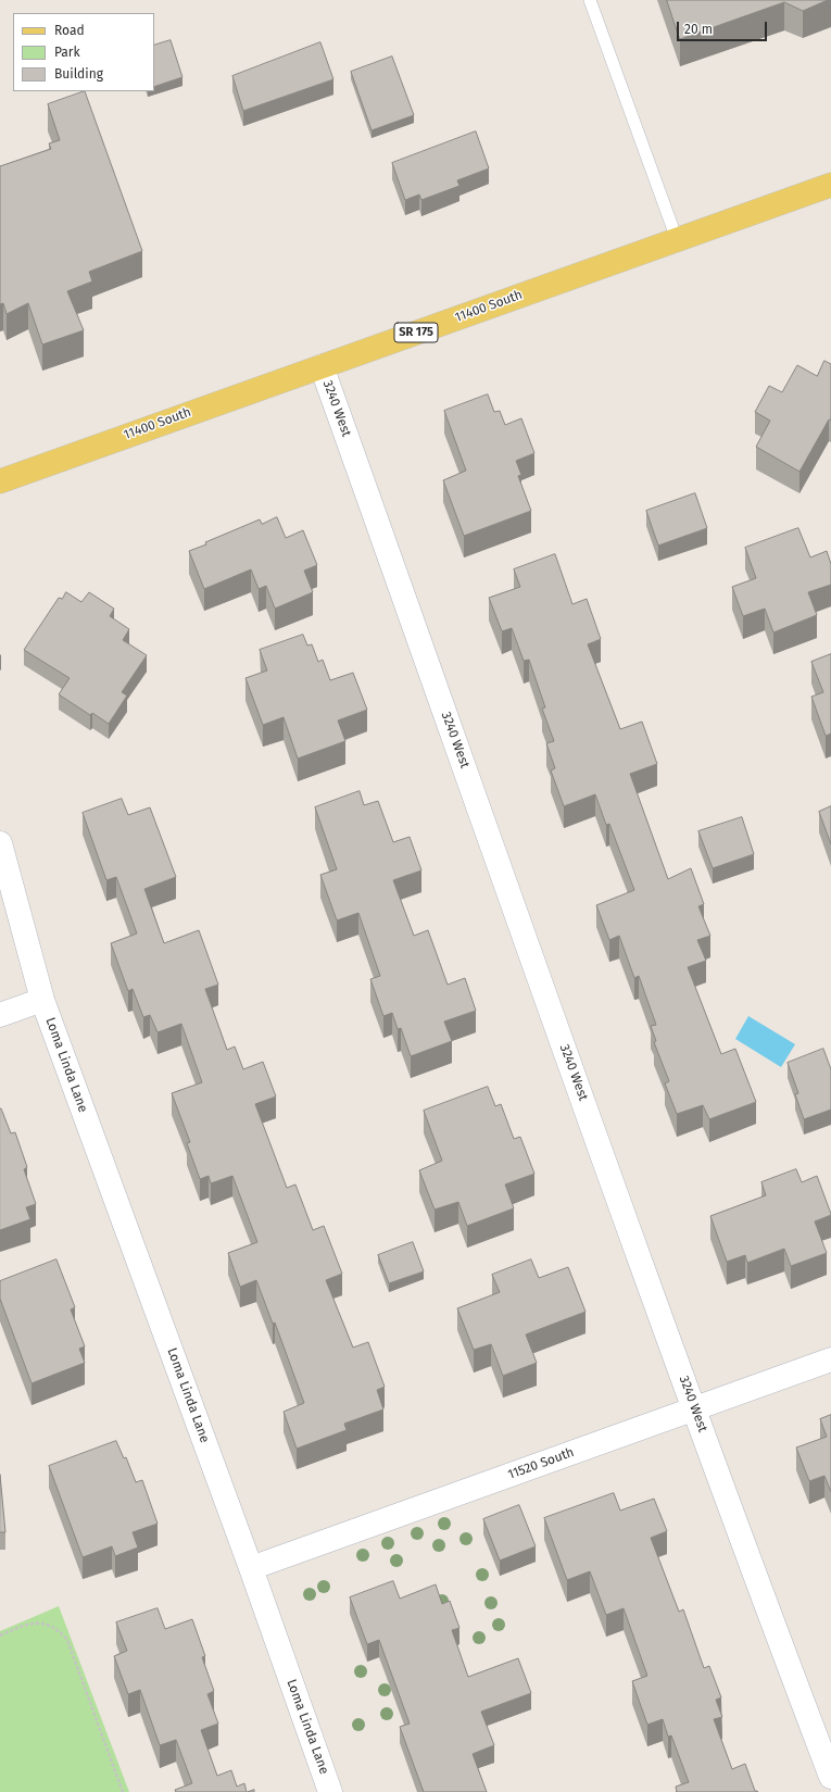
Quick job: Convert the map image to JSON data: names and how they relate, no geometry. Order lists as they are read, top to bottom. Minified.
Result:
{"streets":{"main road":["11400 South","SR 175"],"street":["3240 West","Loma Linda Lane","11520 South"]},"crossings":[["11400 South","3240 West"],["3240 West","11520 South"],["Loma Linda Lane","11520 South"]],"legend":["Road","Park","Building"],"scale_bar":"20 m"}
